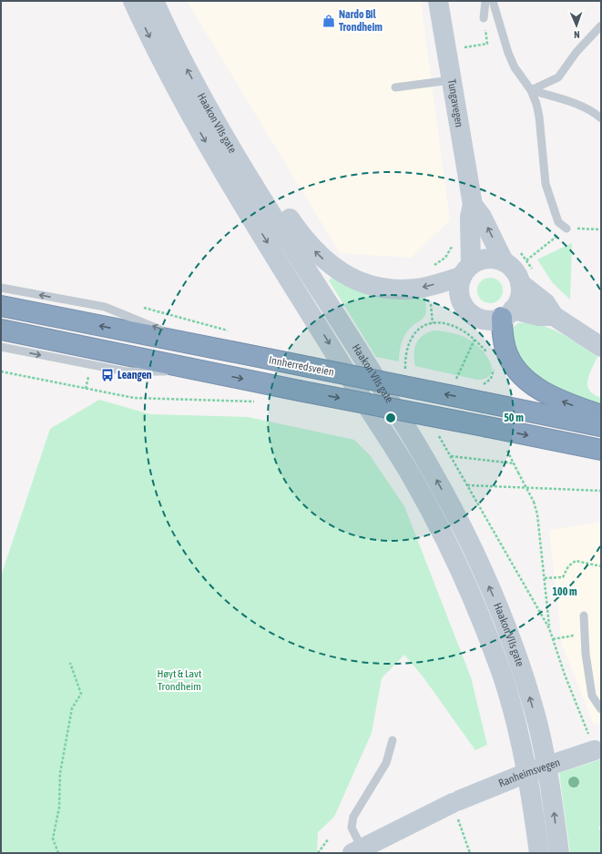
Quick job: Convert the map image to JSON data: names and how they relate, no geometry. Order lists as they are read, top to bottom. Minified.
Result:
{"streets":{"highway":["Innherredsveien"],"main road":["Tungavegen","Haakon VIIs gate","Ranheimsvegen"]},"parks":["Høyt & Lavt Trondheim"],"places":{"shop":["Nardo Bil Trondheim"],"bus stop":["Leangen"]},"north":"bottom","rings":["50 m","100 m"]}
